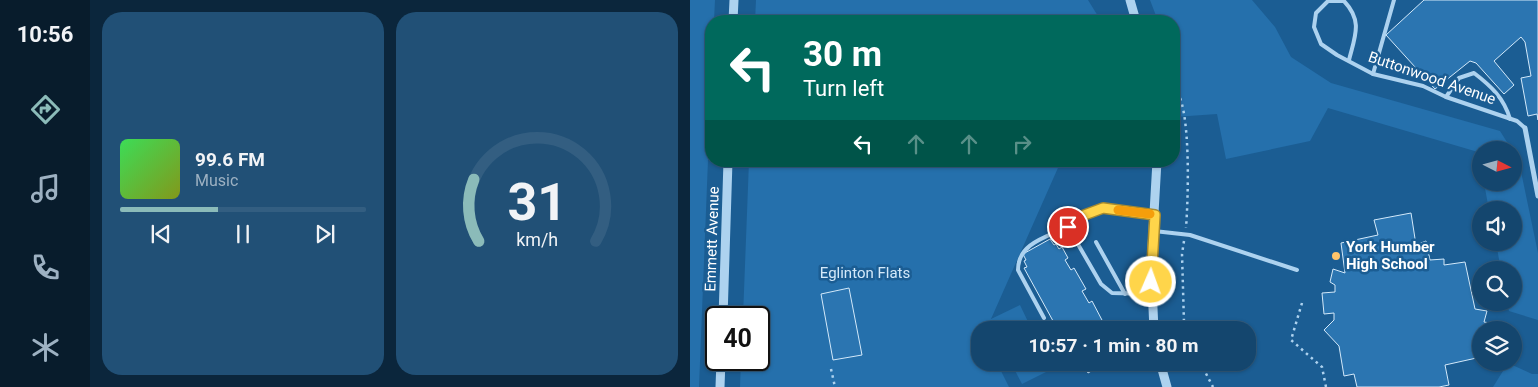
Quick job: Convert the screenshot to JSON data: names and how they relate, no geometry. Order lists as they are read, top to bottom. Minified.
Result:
{"streets":{"street":["Buttonwood Avenue","Emmett Avenue"]},"parks":["Eglinton Flats"],"places":["York Humber High School"],"north":"right","page":{"tabs":"10:56","turn":["30 m","Turn left"],"song":["99.6 FM","Music"],"limit":"40","trip":"10:57 · 1 min · 80 m","gauge":["31","km/h"]}}
